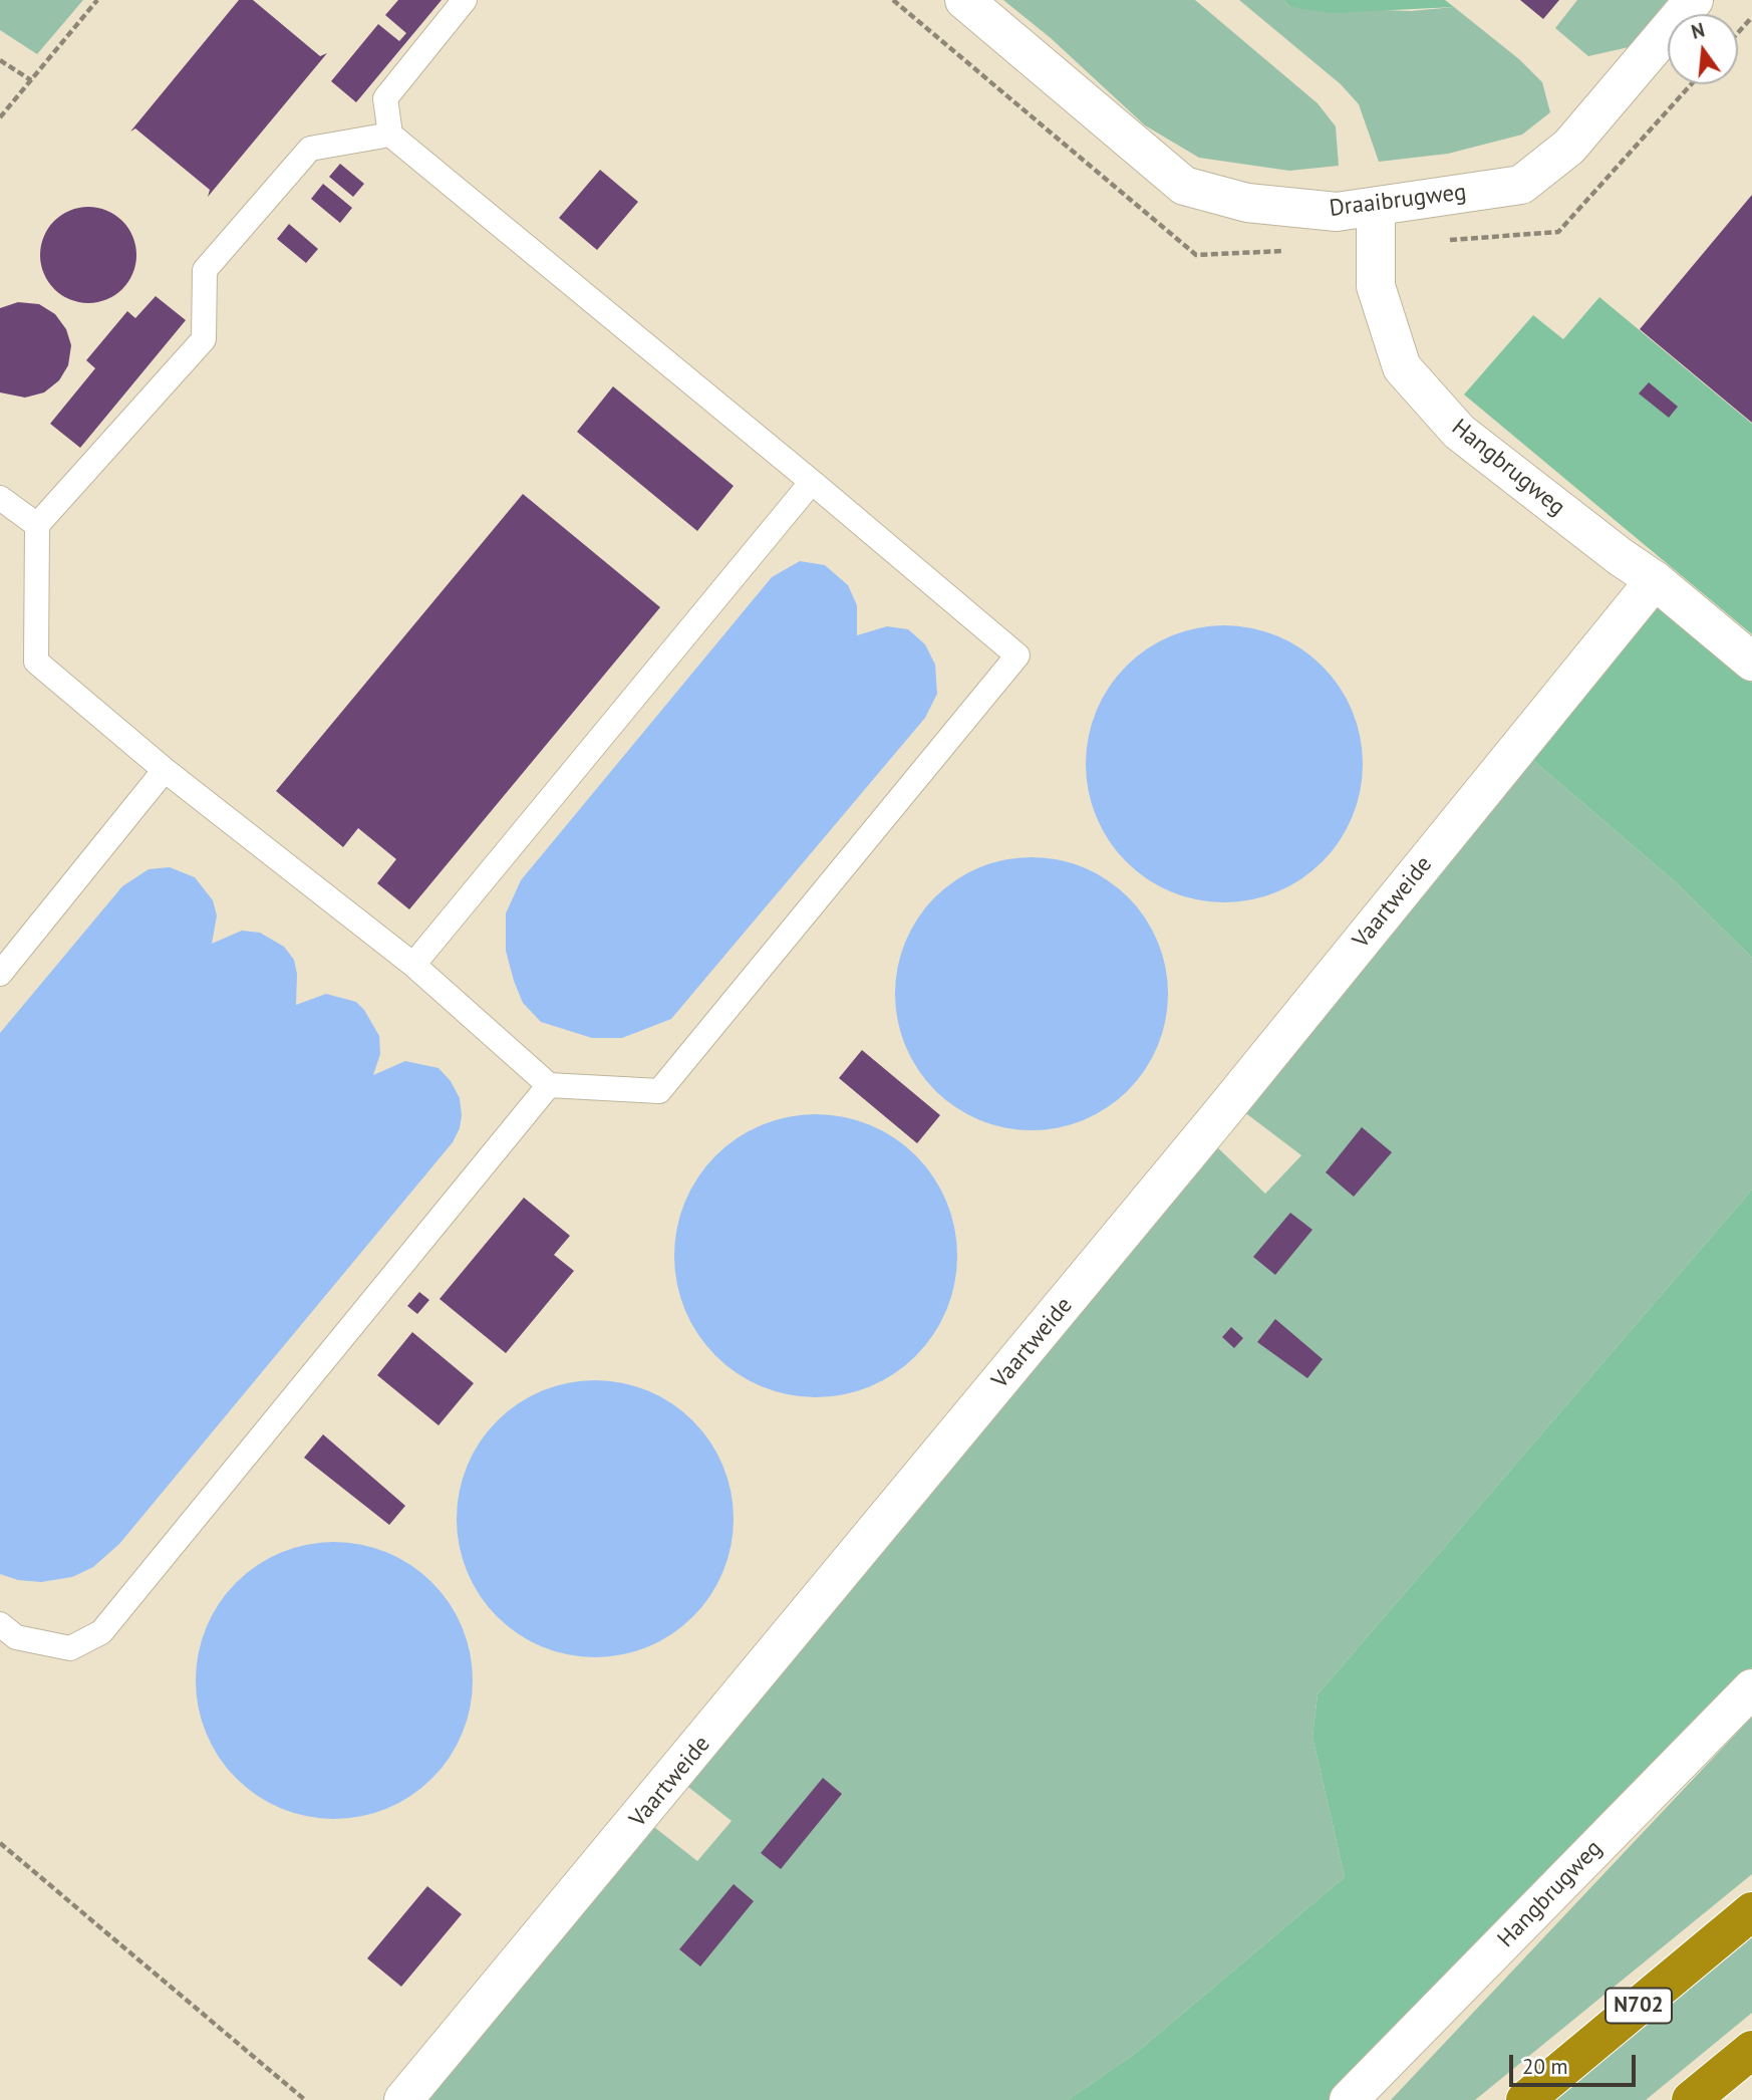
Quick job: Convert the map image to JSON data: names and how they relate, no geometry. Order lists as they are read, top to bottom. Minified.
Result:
{"streets":{"highway":["N702"],"street":["Draaibrugweg","Hangbrugweg","Vaartweide"]},"crossings":[["Draaibrugweg","Hangbrugweg"],["Hangbrugweg","Vaartweide"]],"scale_bar":"20 m","north":"top"}
